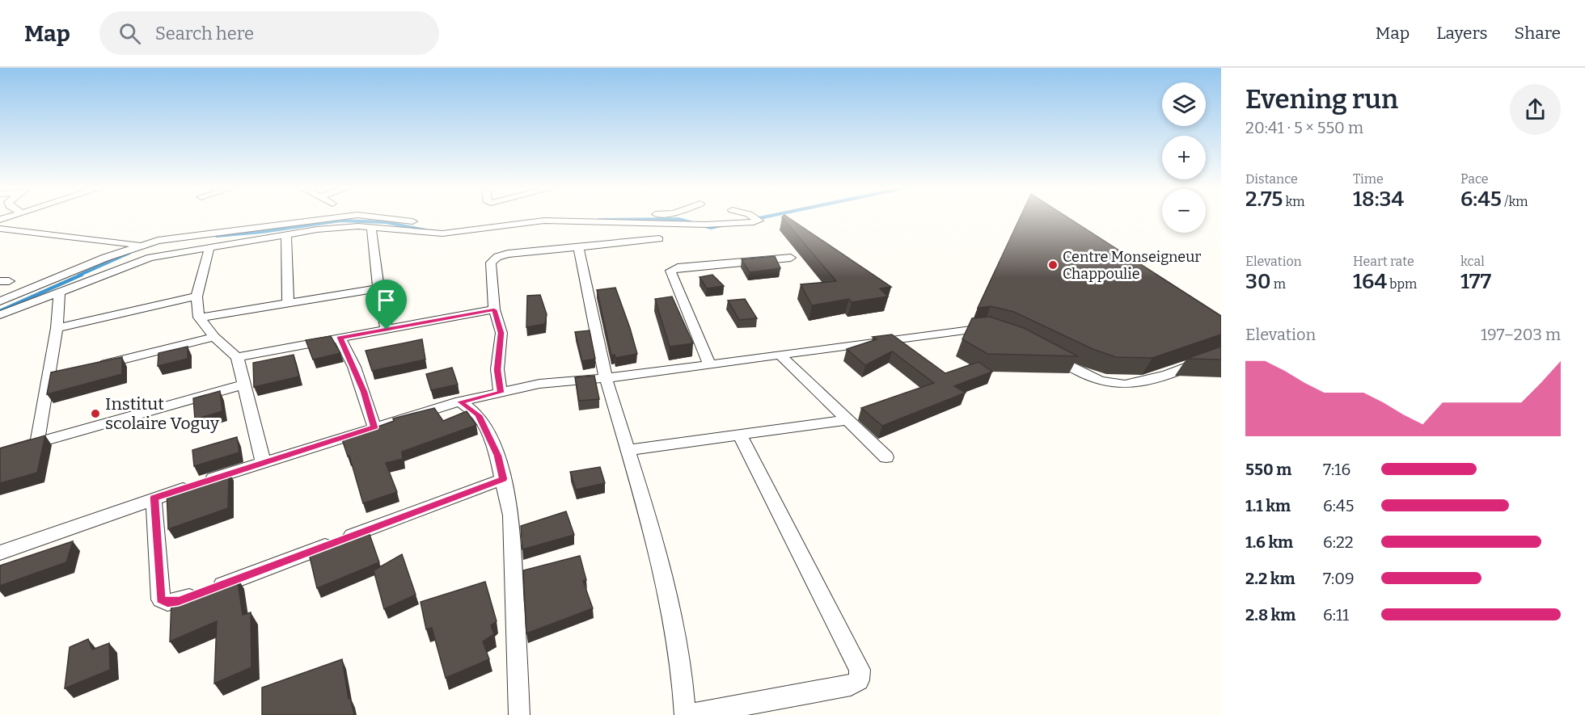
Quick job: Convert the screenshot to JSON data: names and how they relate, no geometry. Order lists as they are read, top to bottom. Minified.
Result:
{"places":["Centre Monseigneur Chappoulie","Institut scolaire Voguy"],"page":{"header":"Map","search":"Search here","nav":["Map","Layers","Share"],"heading":["Evening run","20:41 · 5 × 550 m"],"map_buttons":["+","−"],"stats":[["Distance","2.75 km"],["Time","18:34"],["Pace","6:45 /km"],["Elevation","30 m"],["Heart rate","164 bpm"],["kcal","177"]],"chart":["Elevation","197–203 m"],"list":[{"name":"550 m","note":"7:16"},{"name":"1.1 km","note":"6:45"},{"name":"1.6 km","note":"6:22"},{"name":"2.2 km","note":"7:09"},{"name":"2.8 km","note":"6:11"}]}}
